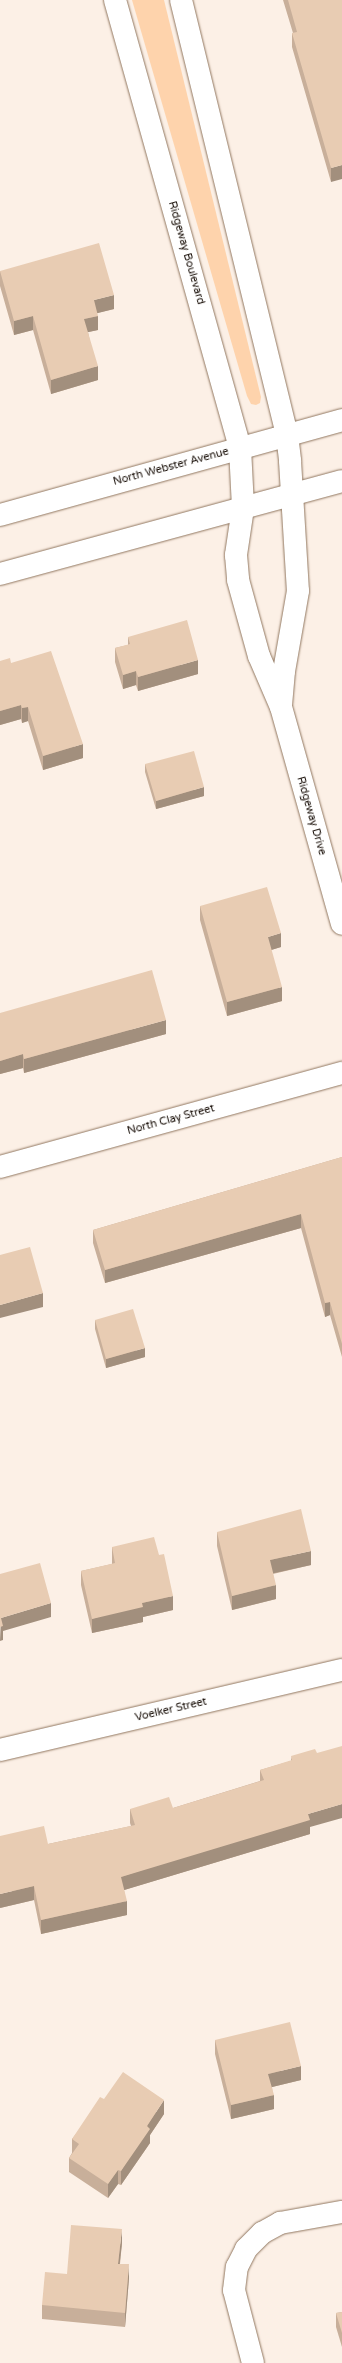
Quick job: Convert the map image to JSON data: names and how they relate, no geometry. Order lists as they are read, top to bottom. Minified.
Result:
{"streets":{"street":["Ridgeway Boulevard","North Webster Avenue","Ridgeway Drive","North Clay Street","Voelker Street"]},"crossings":[["Ridgeway Boulevard","North Webster Avenue"],["Ridgeway Boulevard","Ridgeway Drive"]]}
